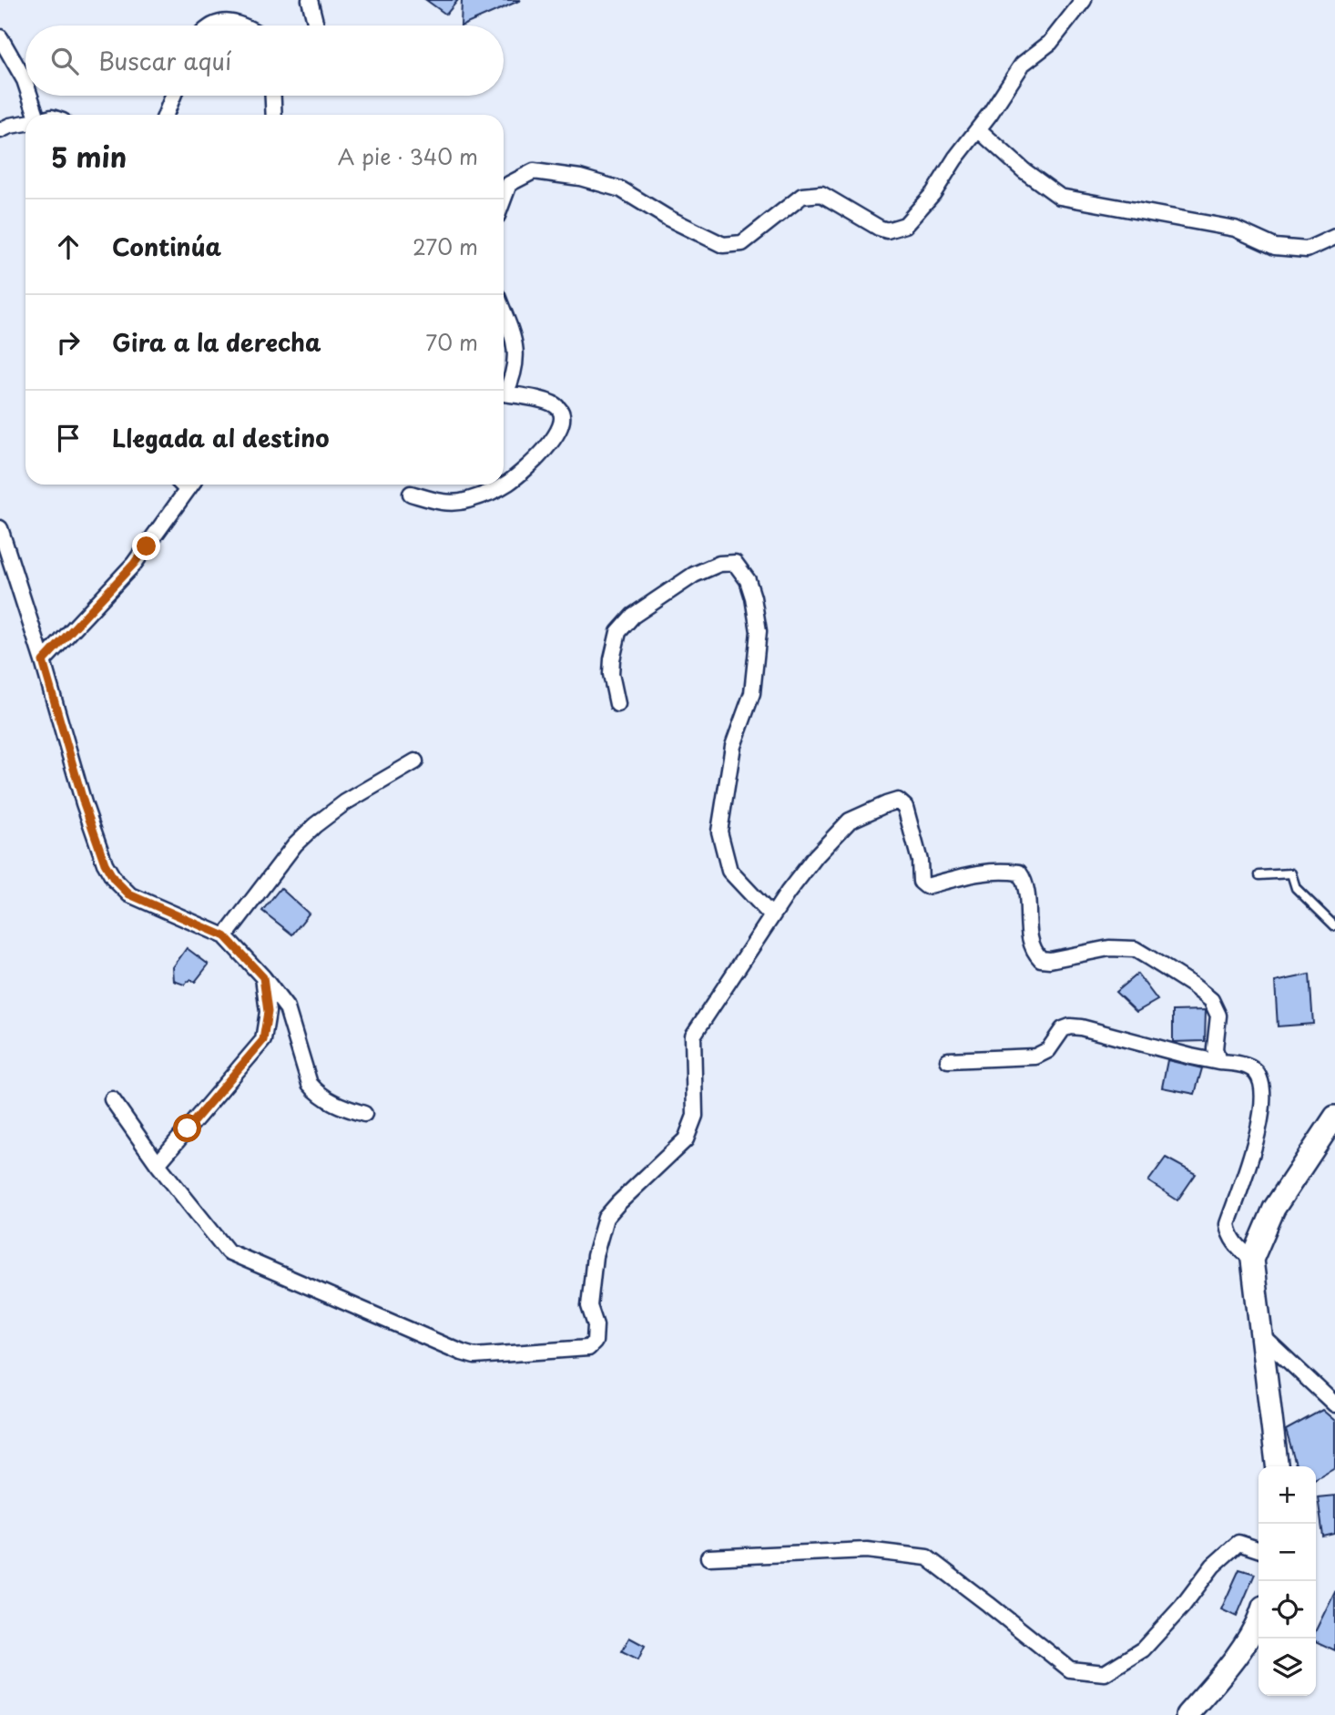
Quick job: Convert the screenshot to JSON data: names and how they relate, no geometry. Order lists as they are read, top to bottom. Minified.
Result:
{"page":{"search":"Buscar aquí","heading":["5 min","A pie · 340 m"],"list":[["Continúa","270 m"],["Gira a la derecha","70 m"],"Llegada al destino"],"map_buttons":["+","−"]}}
